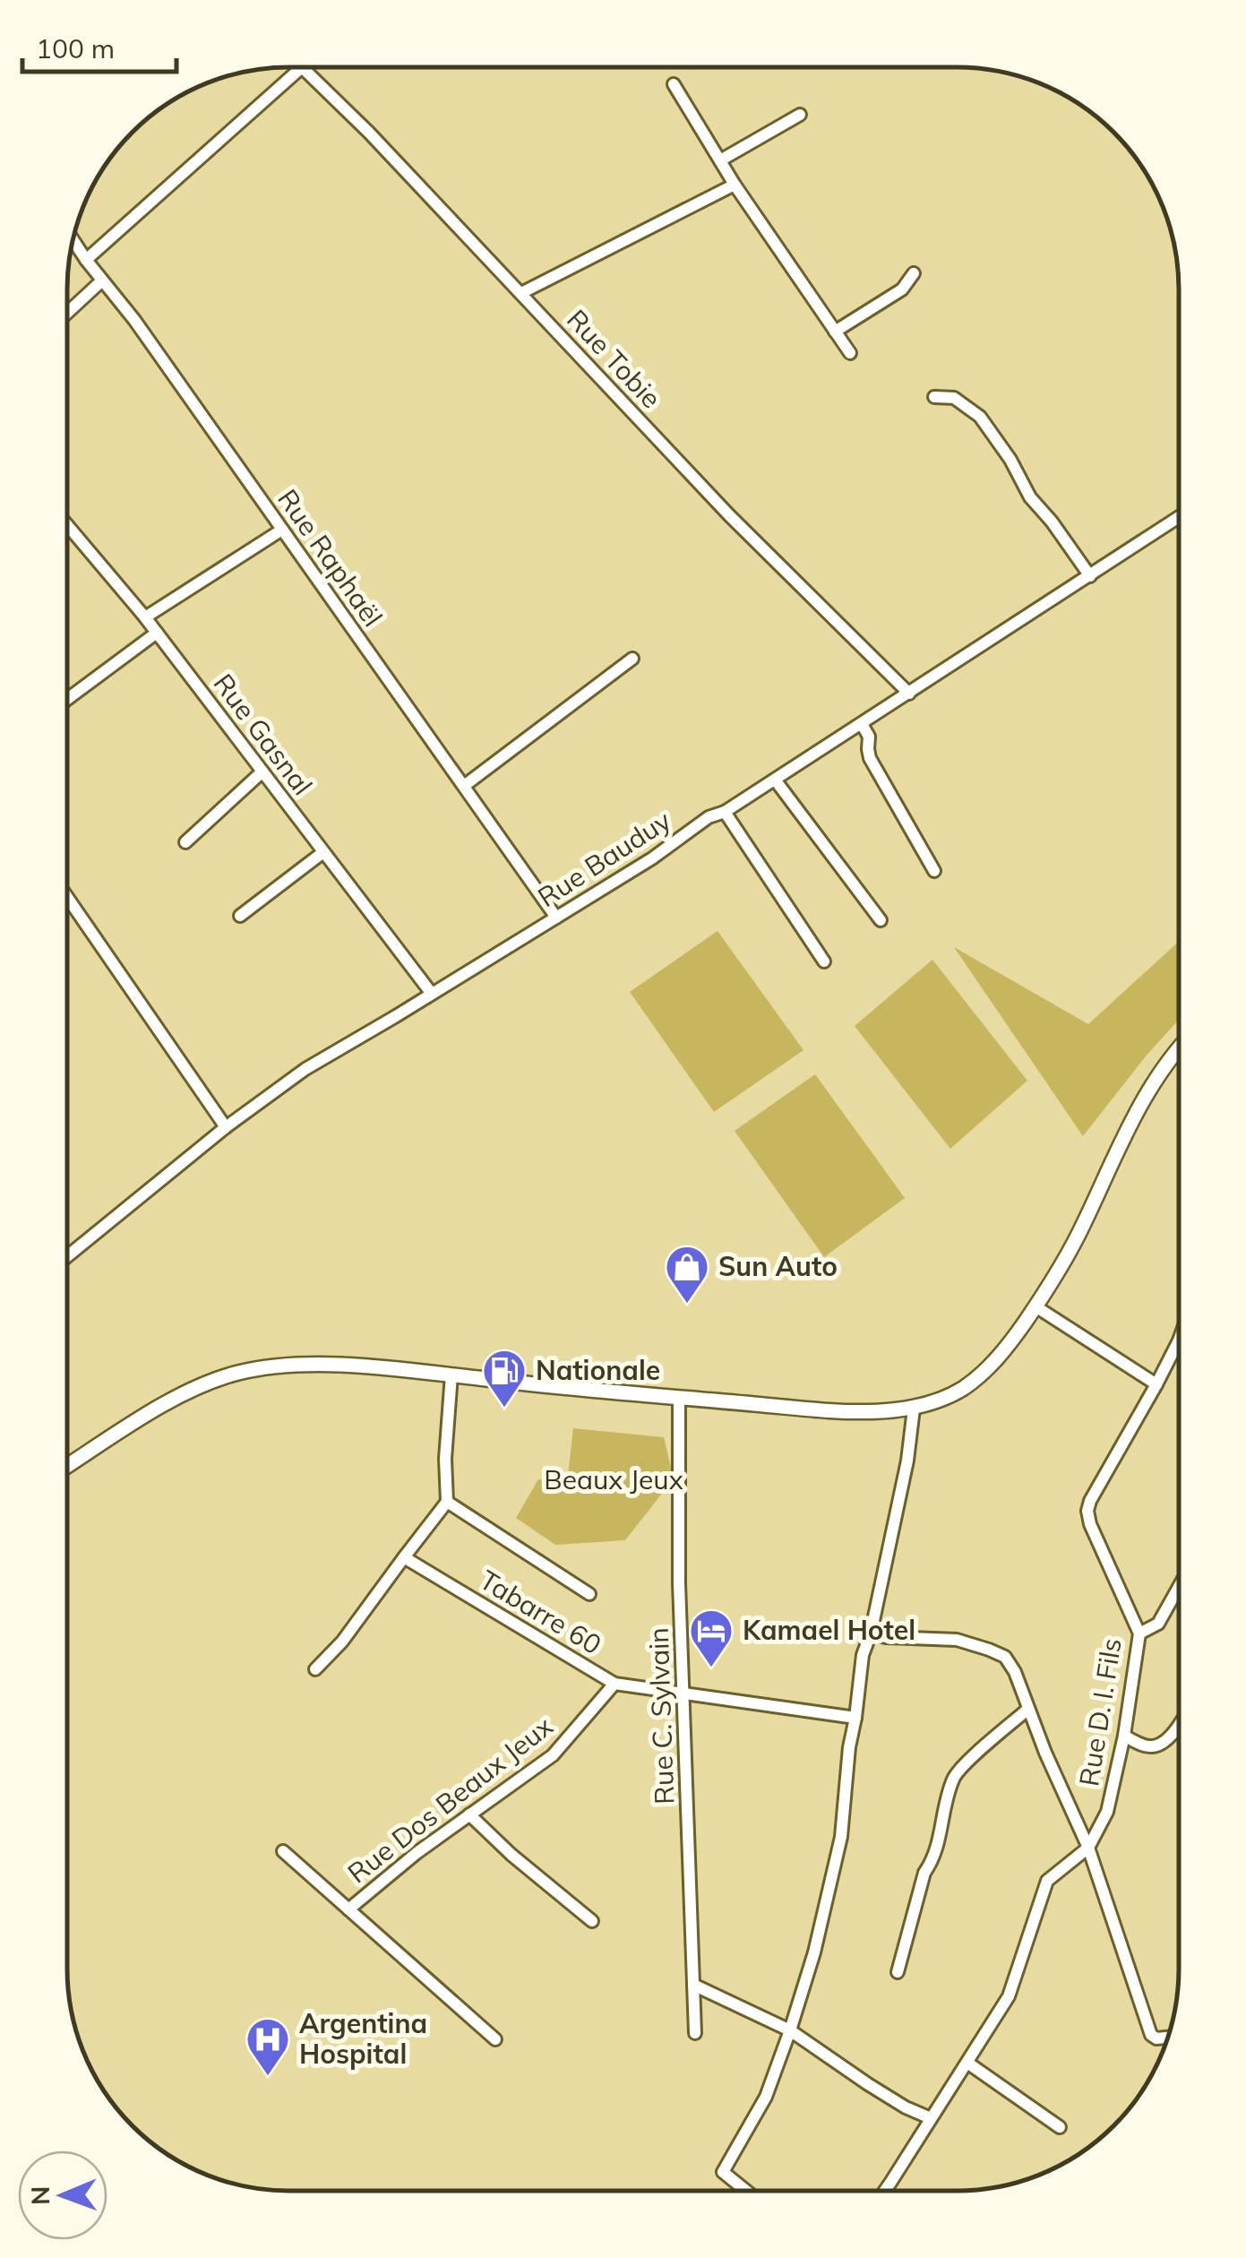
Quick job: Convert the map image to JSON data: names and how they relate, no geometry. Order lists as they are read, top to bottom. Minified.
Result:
{"streets":{"street":["Rue Tobie","Rue Raphaël","Rue Gasnal","Rue Bauduy","Tabarre 60","Rue D. I. Fils","Rue C. Sylvain","Rue Dos Beaux Jeux"]},"crossings":[["Rue Tobie","Rue Bauduy"],["Rue Raphaël","Rue Bauduy"],["Rue Gasnal","Rue Bauduy"],["Tabarre 60","Rue C. Sylvain"],["Tabarre 60","Rue Dos Beaux Jeux"]],"parks":["Beaux Jeux"],"places":{"shop":["Sun Auto"],"fuel station":["Nationale"],"hotel":["Kamael Hotel"],"hospital":["Argentina Hospital"]},"scale_bar":"100 m","north":"left"}
